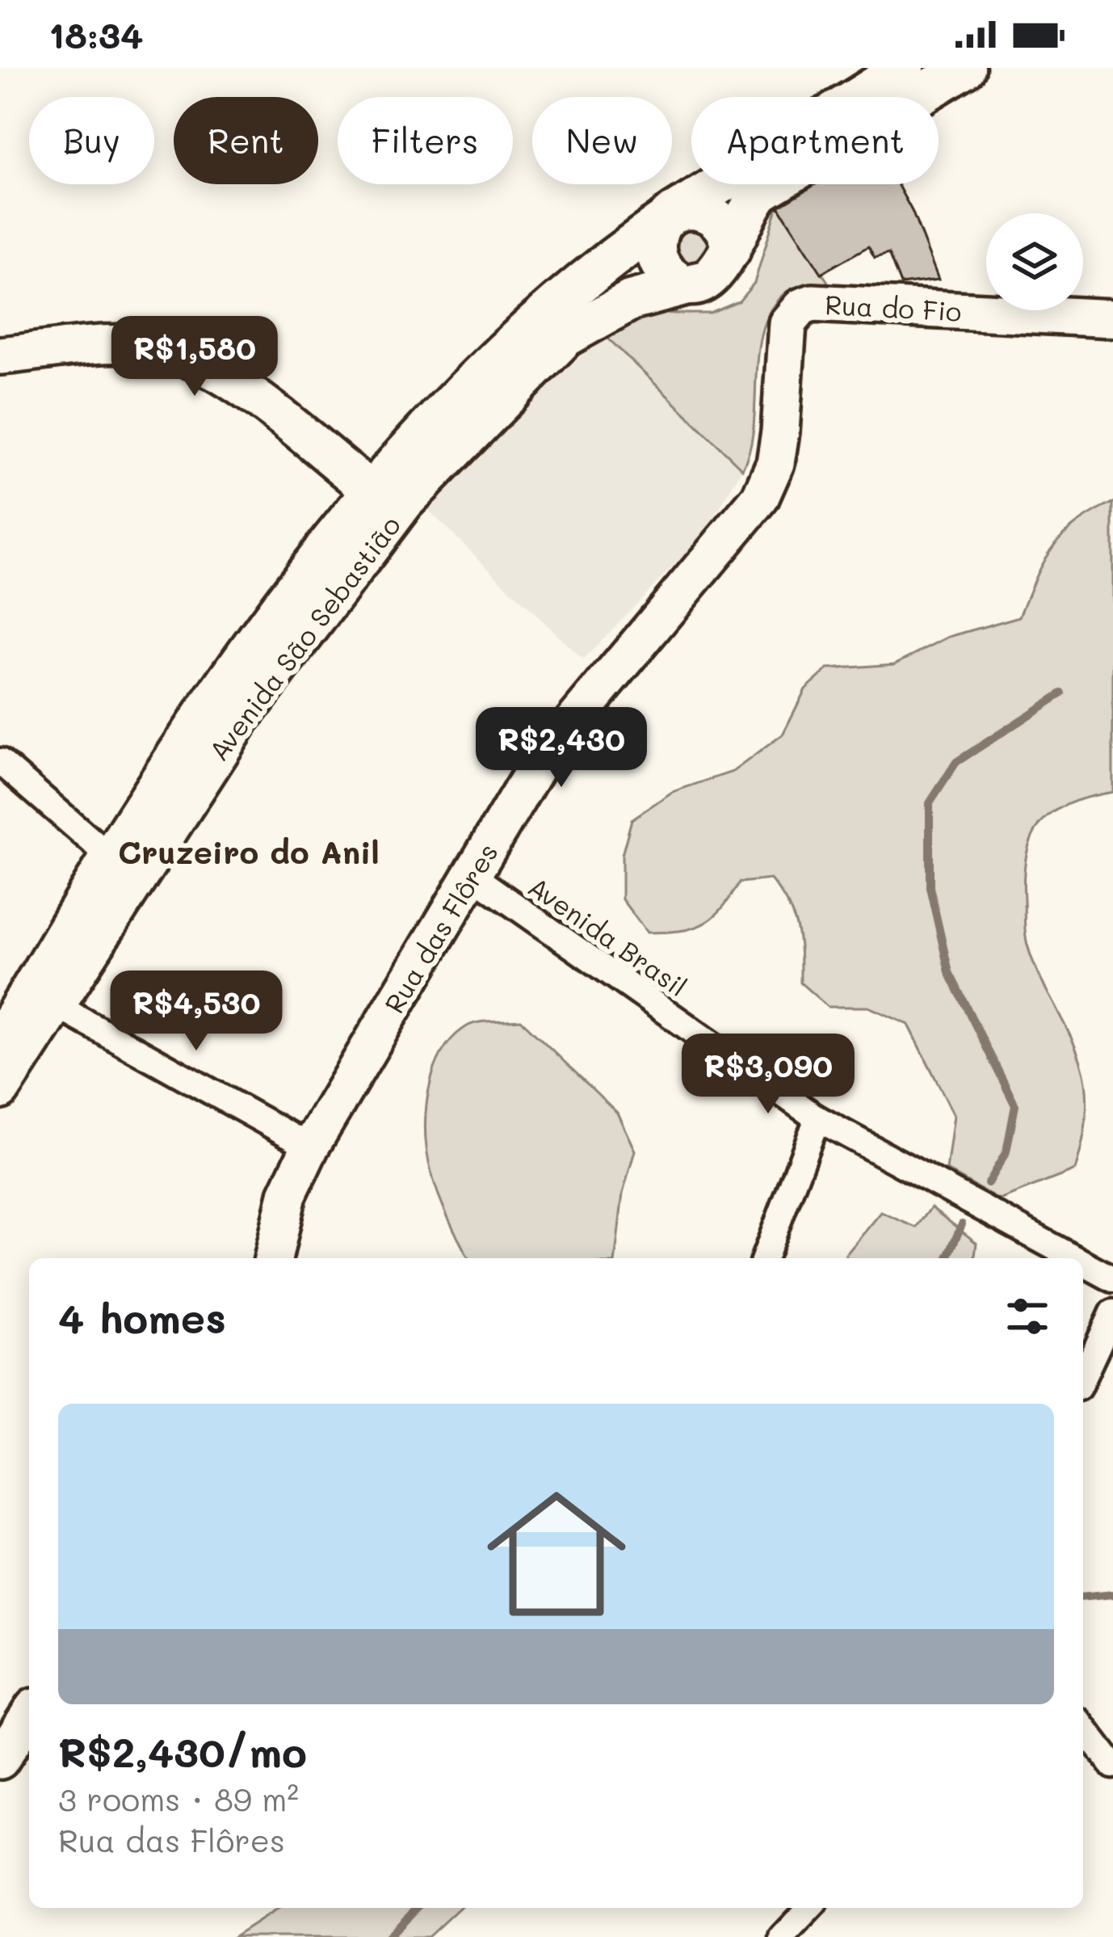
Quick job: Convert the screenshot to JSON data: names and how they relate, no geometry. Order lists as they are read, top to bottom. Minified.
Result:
{"streets":{"main road":["Avenida São Sebastião"],"street":["Rua do Fio","Rua das Flôres","Avenida Brasil"]},"crossings":[["Rua do Fio","Rua das Flôres"],["Rua das Flôres","Avenida Brasil"]],"districts":["Cruzeiro do Anil"],"page":{"status":"18:34","chip":["Buy","Rent","Filters","New","Apartment"],"price":["R$1,580","R$2,430","R$4,530","R$3,090"],"heading":"4 homes","list":[{"name":"R$2,430/mo","note":"3 rooms · 89 m² · Rua das Flôres"}]}}
